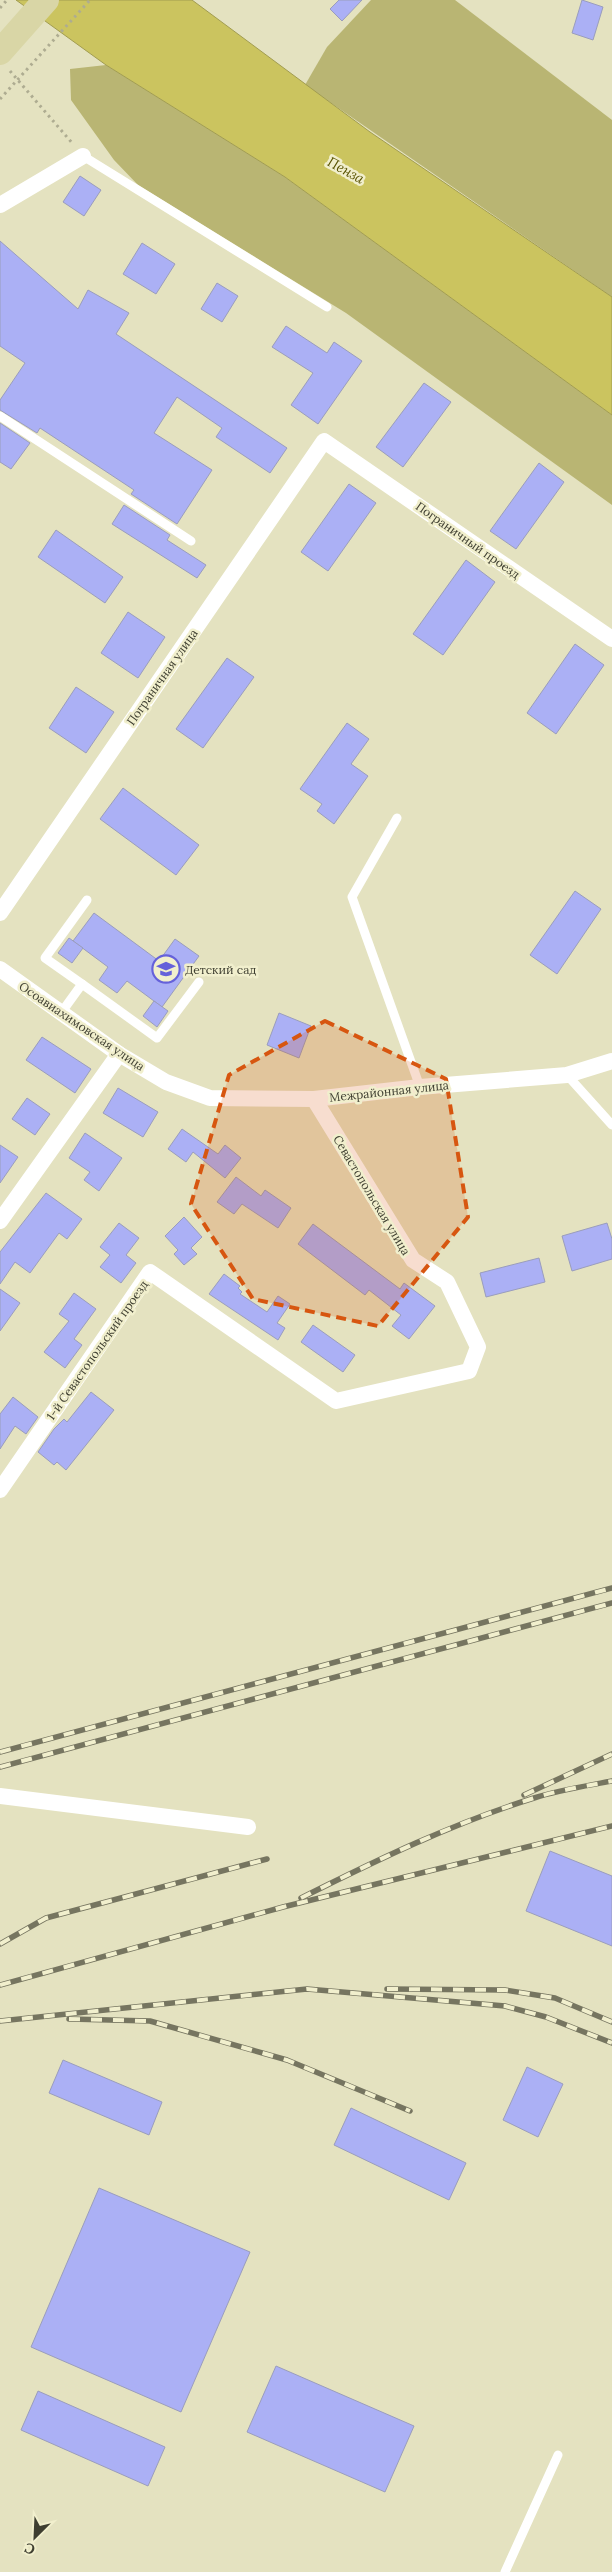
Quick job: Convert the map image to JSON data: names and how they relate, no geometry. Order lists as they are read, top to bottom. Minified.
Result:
{"streets":{"street":["Пограничный проезд","Пограничная улица","Осоавиахимовская улица","Межрайонная улица","Севастопольская улица","1-й Севастопольский проезд"]},"crossings":[["Пограничный проезд","Пограничная улица"],["Осоавиахимовская улица","Межрайонная улица"],["Межрайонная улица","Севастопольская улица"],["Севастопольская улица","1-й Севастопольский проезд"]],"water":["Пенза"],"places":{"school or university":["Детский сад"]},"north":"bottom left"}
